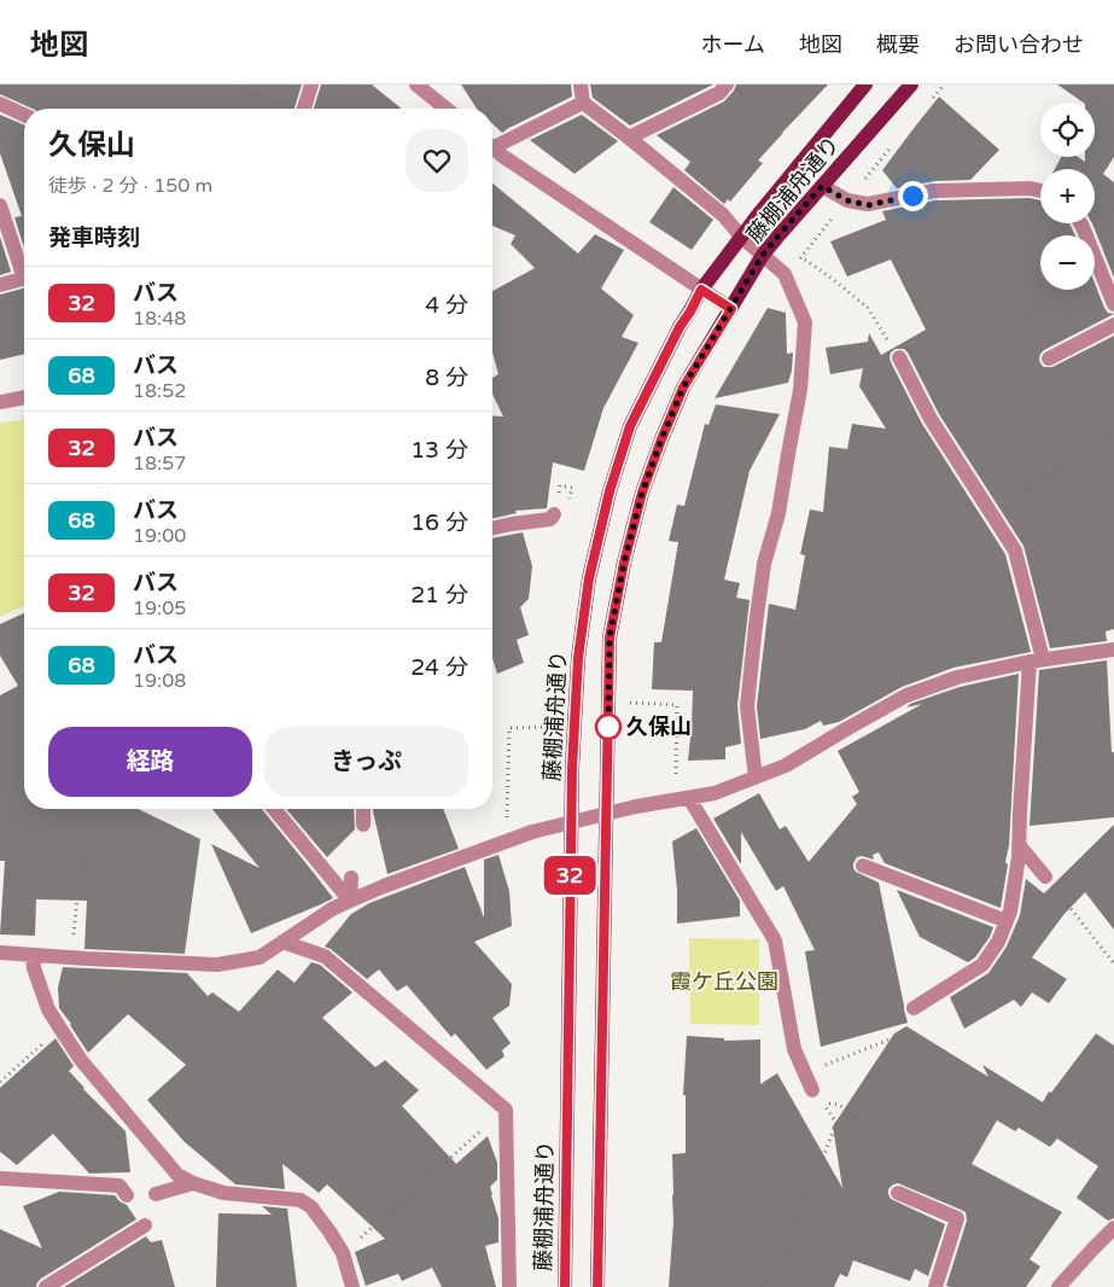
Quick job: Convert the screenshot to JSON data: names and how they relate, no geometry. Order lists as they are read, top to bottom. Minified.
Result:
{"streets":{"main road":["藤棚浦舟通り"]},"parks":["霞ケ丘公園"],"places":["久保山"],"lines":["bus line 32"],"page":{"header":"地図","nav":["ホーム","地図","概要","お問い合わせ"],"on_map":"32","map_buttons":["+","−"],"heading":[["久保山","徒歩 · 2 分 · 150 m"],"発車時刻"],"list":[{"mark":"32","name":"バス","note":"18:48","value":"4 分"},{"mark":"68","name":"バス","note":"18:52","value":"8 分"},{"mark":"32","name":"バス","note":"18:57","value":"13 分"},{"mark":"68","name":"バス","note":"19:00","value":"16 分"},{"mark":"32","name":"バス","note":"19:05","value":"21 分"},{"mark":"68","name":"バス","note":"19:08","value":"24 分"}],"buttons":["経路","きっぷ"]}}
